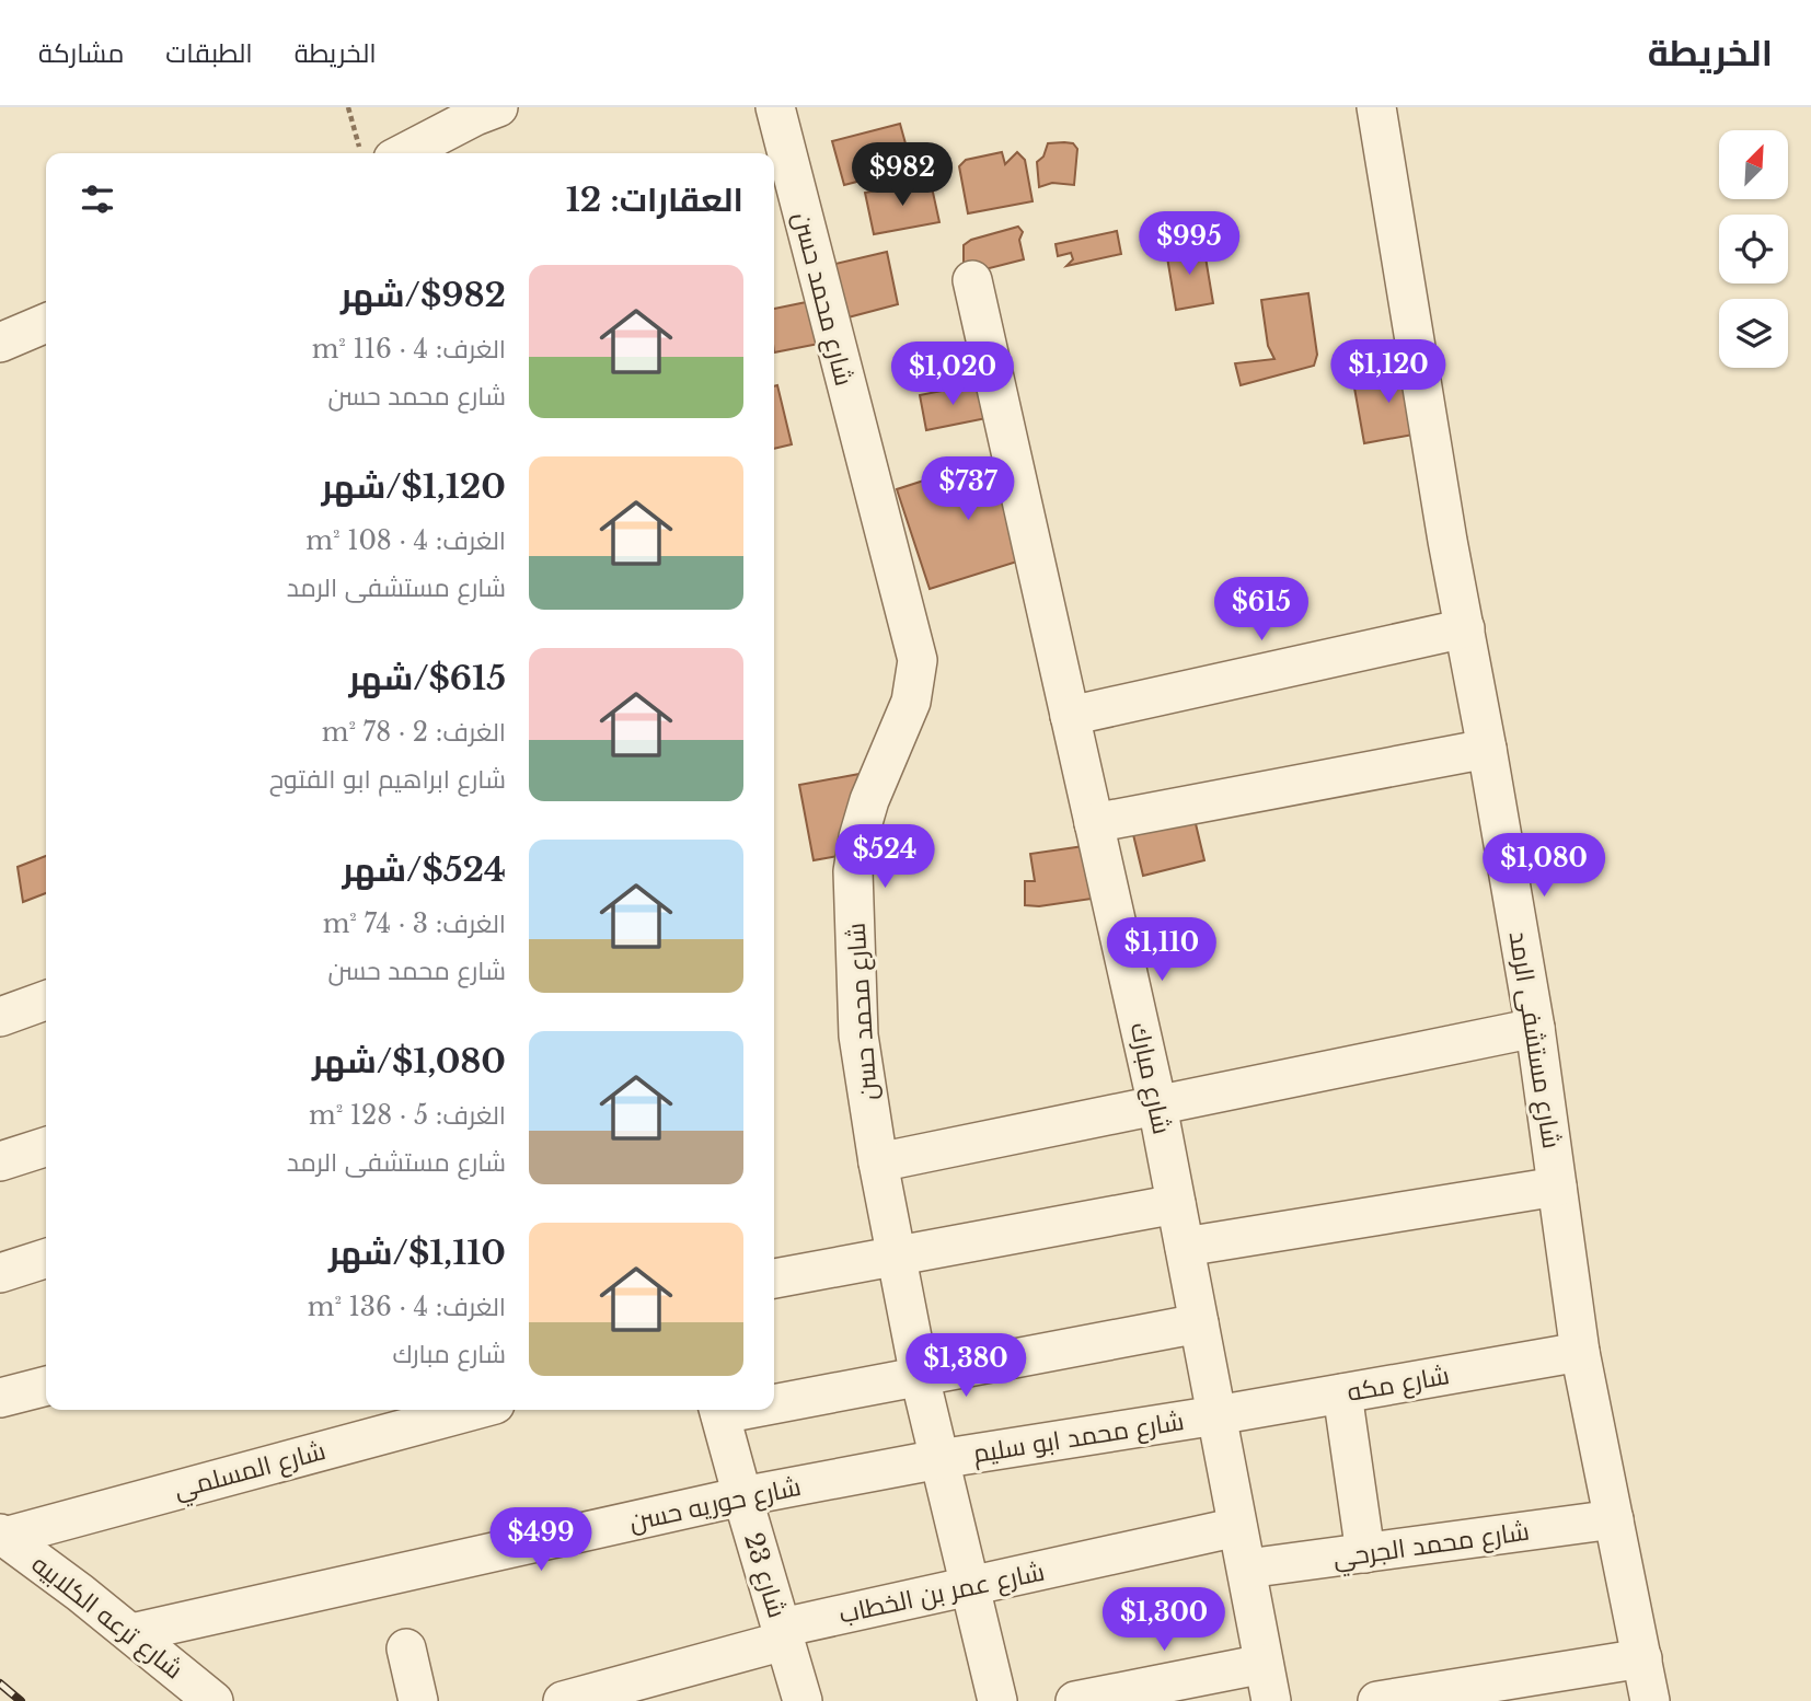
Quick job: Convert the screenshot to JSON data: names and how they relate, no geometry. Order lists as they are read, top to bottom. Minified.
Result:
{"streets":{"street":["شارع محمد حسن","شارع مستشفى الرمد","شارع مبارك","شارع مكه","شارع محمد ابو سليم","شارع المسلمي","شارع حوريه حسن","شارع محمد الجرحي","شارع 23","شارع عمر بن الخطاب","شارع ترعه الكلابيه"]},"crossings":[["شارع محمد حسن","شارع محمد ابو سليم"],["شارع محمد حسن","شارع حوريه حسن"],["شارع محمد حسن","شارع عمر بن الخطاب"],["شارع مستشفى الرمد","شارع مكه"],["شارع مستشفى الرمد","شارع محمد الجرحي"],["شارع مبارك","شارع مكه"],["شارع مبارك","شارع محمد ابو سليم"],["شارع مبارك","شارع محمد الجرحي"],["شارع مبارك","شارع عمر بن الخطاب"],["شارع مكه","شارع محمد ابو سليم"],["شارع محمد ابو سليم","شارع حوريه حسن"],["شارع المسلمي","شارع ترعه الكلابيه"],["شارع حوريه حسن","شارع 23"],["شارع حوريه حسن","شارع ترعه الكلابيه"],["شارع 23","شارع عمر بن الخطاب"]],"north":"top right","page":{"header":"الخريطة","nav":["الخريطة","الطبقات","مشاركة"],"price":["$982","$995","$1,120","$1,020","$737","$615","$524","$1,080","$1,110","$1,380","$499","$1,300"],"heading":"العقارات: 12","list":[{"name":"$982/شهر","note":"الغرف: 4 · 116 m² · شارع محمد حسن"},{"name":"$1,120/شهر","note":"الغرف: 4 · 108 m² · شارع مستشفى الرمد"},{"name":"$615/شهر","note":"الغرف: 2 · 78 m² · شارع ابراهيم ابو الفتوح"},{"name":"$524/شهر","note":"الغرف: 3 · 74 m² · شارع محمد حسن"},{"name":"$1,080/شهر","note":"الغرف: 5 · 128 m² · شارع مستشفى الرمد"},{"name":"$1,110/شهر","note":"الغرف: 4 · 136 m² · شارع مبارك"}]}}
